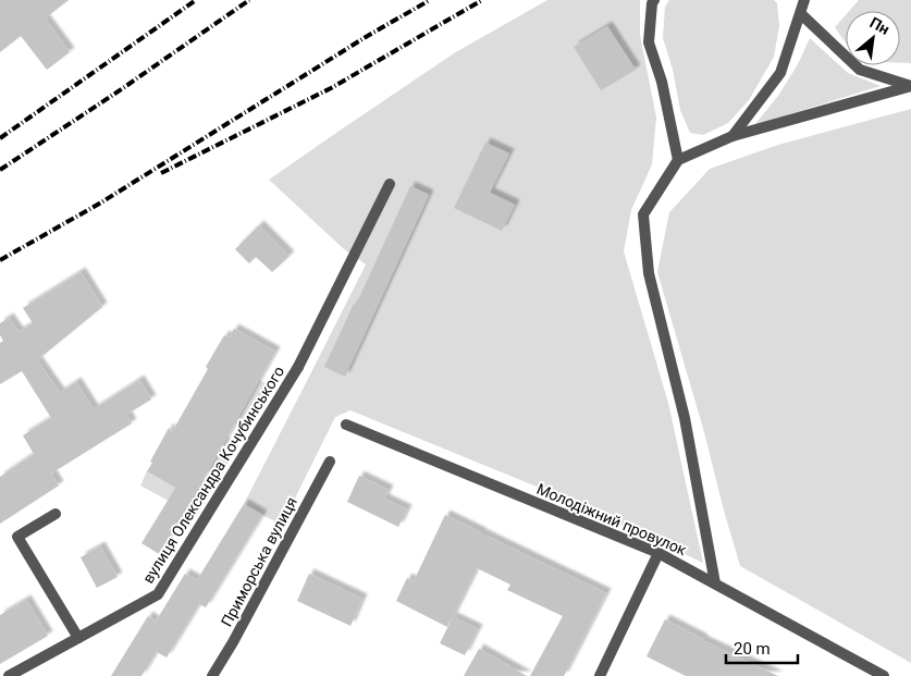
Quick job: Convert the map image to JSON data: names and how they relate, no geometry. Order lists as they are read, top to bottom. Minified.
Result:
{"streets":{"street":["вулиця Олександра Кочубинського","Молодіжний провулок","Приморська вулиця"]},"scale_bar":"20 m","north":"top right"}
